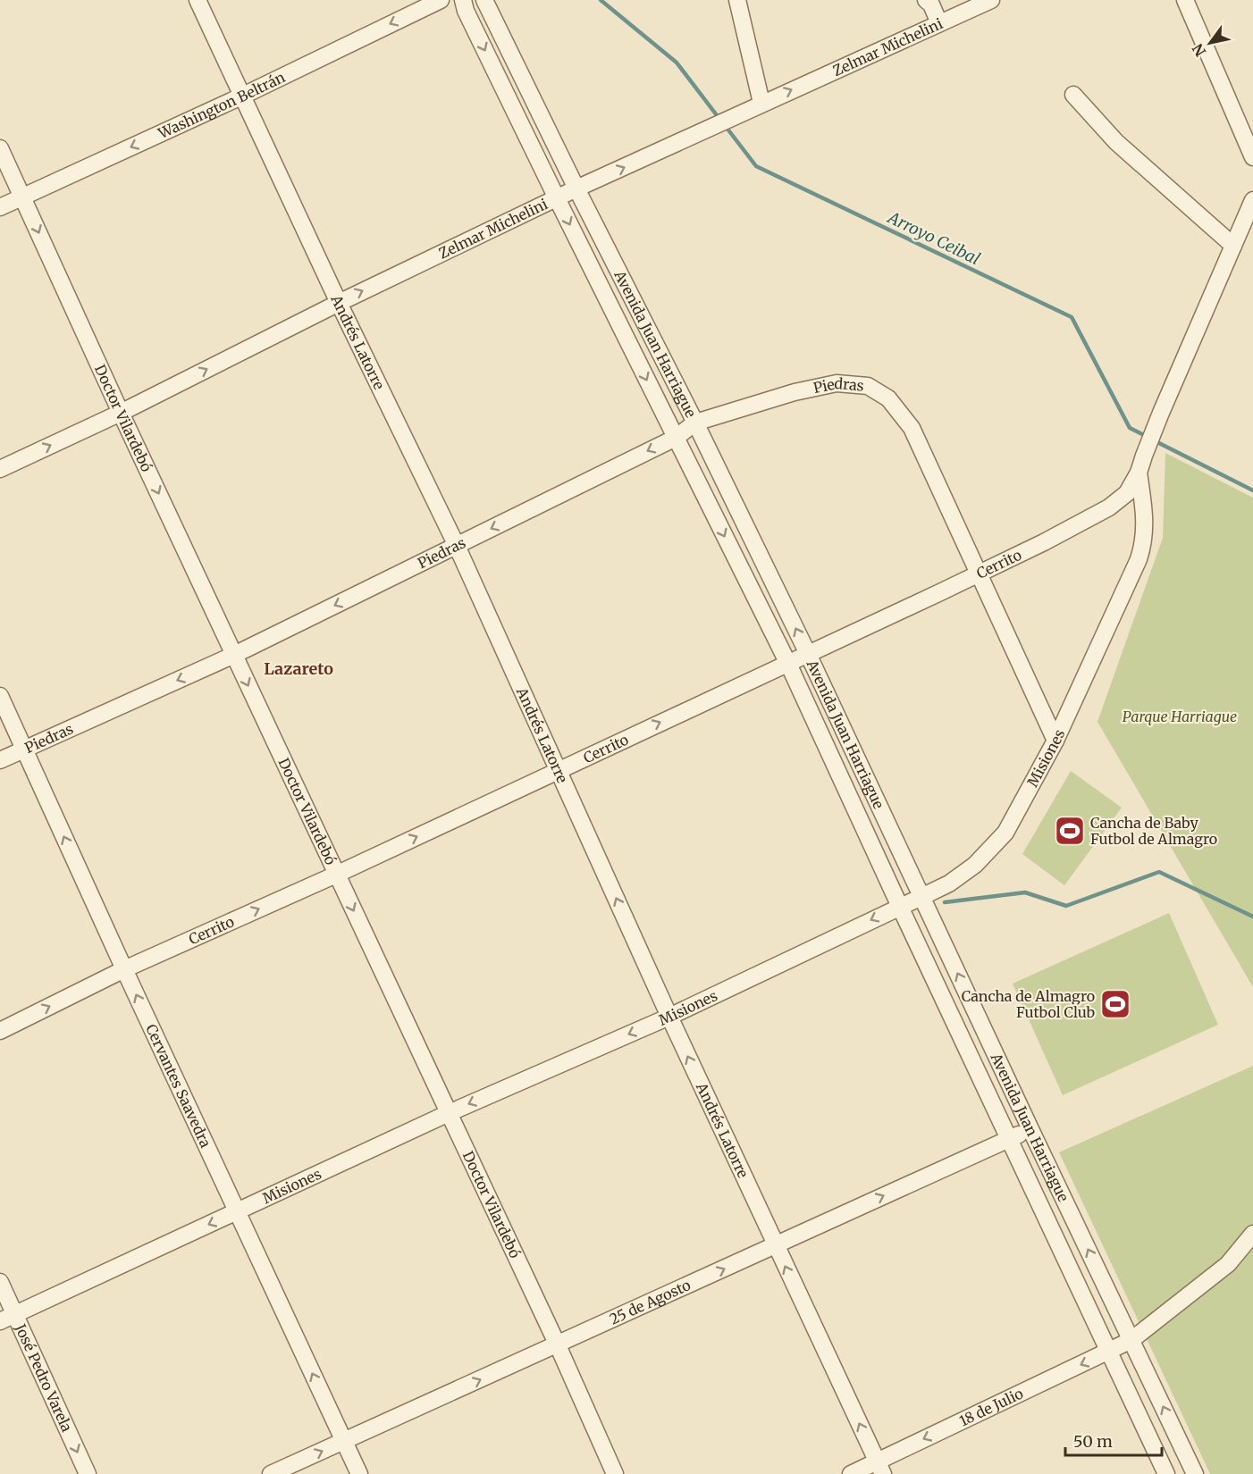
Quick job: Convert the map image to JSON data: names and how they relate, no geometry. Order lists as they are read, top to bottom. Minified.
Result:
{"streets":{"street":["Zelmar Michelini","Washington Beltrán","Andrés Latorre","Avenida Juan Harriague","Piedras","Doctor Vilardebó","Cerrito","Misiones","Cervantes Saavedra","25 de Agosto","José Pedro Varela","18 de Julio"]},"crossings":[["Zelmar Michelini","Andrés Latorre"],["Zelmar Michelini","Avenida Juan Harriague"],["Zelmar Michelini","Doctor Vilardebó"],["Washington Beltrán","Andrés Latorre"],["Washington Beltrán","Doctor Vilardebó"],["Andrés Latorre","Piedras"],["Andrés Latorre","Cerrito"],["Andrés Latorre","Misiones"],["Andrés Latorre","25 de Agosto"],["Andrés Latorre","18 de Julio"],["Avenida Juan Harriague","Piedras"],["Avenida Juan Harriague","Cerrito"],["Avenida Juan Harriague","Misiones"],["Avenida Juan Harriague","25 de Agosto"],["Avenida Juan Harriague","18 de Julio"],["Piedras","Doctor Vilardebó"],["Piedras","Cerrito"],["Piedras","Cervantes Saavedra"],["Doctor Vilardebó","Cerrito"],["Doctor Vilardebó","Misiones"],["Doctor Vilardebó","25 de Agosto"],["Cerrito","Misiones"],["Cerrito","Cervantes Saavedra"],["Misiones","Cervantes Saavedra"],["Misiones","José Pedro Varela"],["Cervantes Saavedra","25 de Agosto"]],"one_way":["Zelmar Michelini","Washington Beltrán","Andrés Latorre","Piedras","Doctor Vilardebó","Cerrito","Misiones","Cervantes Saavedra","25 de Agosto","José Pedro Varela","18 de Julio"],"districts":["Lazareto"],"water":["Arroyo Ceibal"],"parks":["Parque Harriague"],"places":{"sports":["Cancha de Baby Futbol de Almagro","Cancha de Almagro Futbol Club"]},"scale_bar":"50 m","north":"bottom left"}
